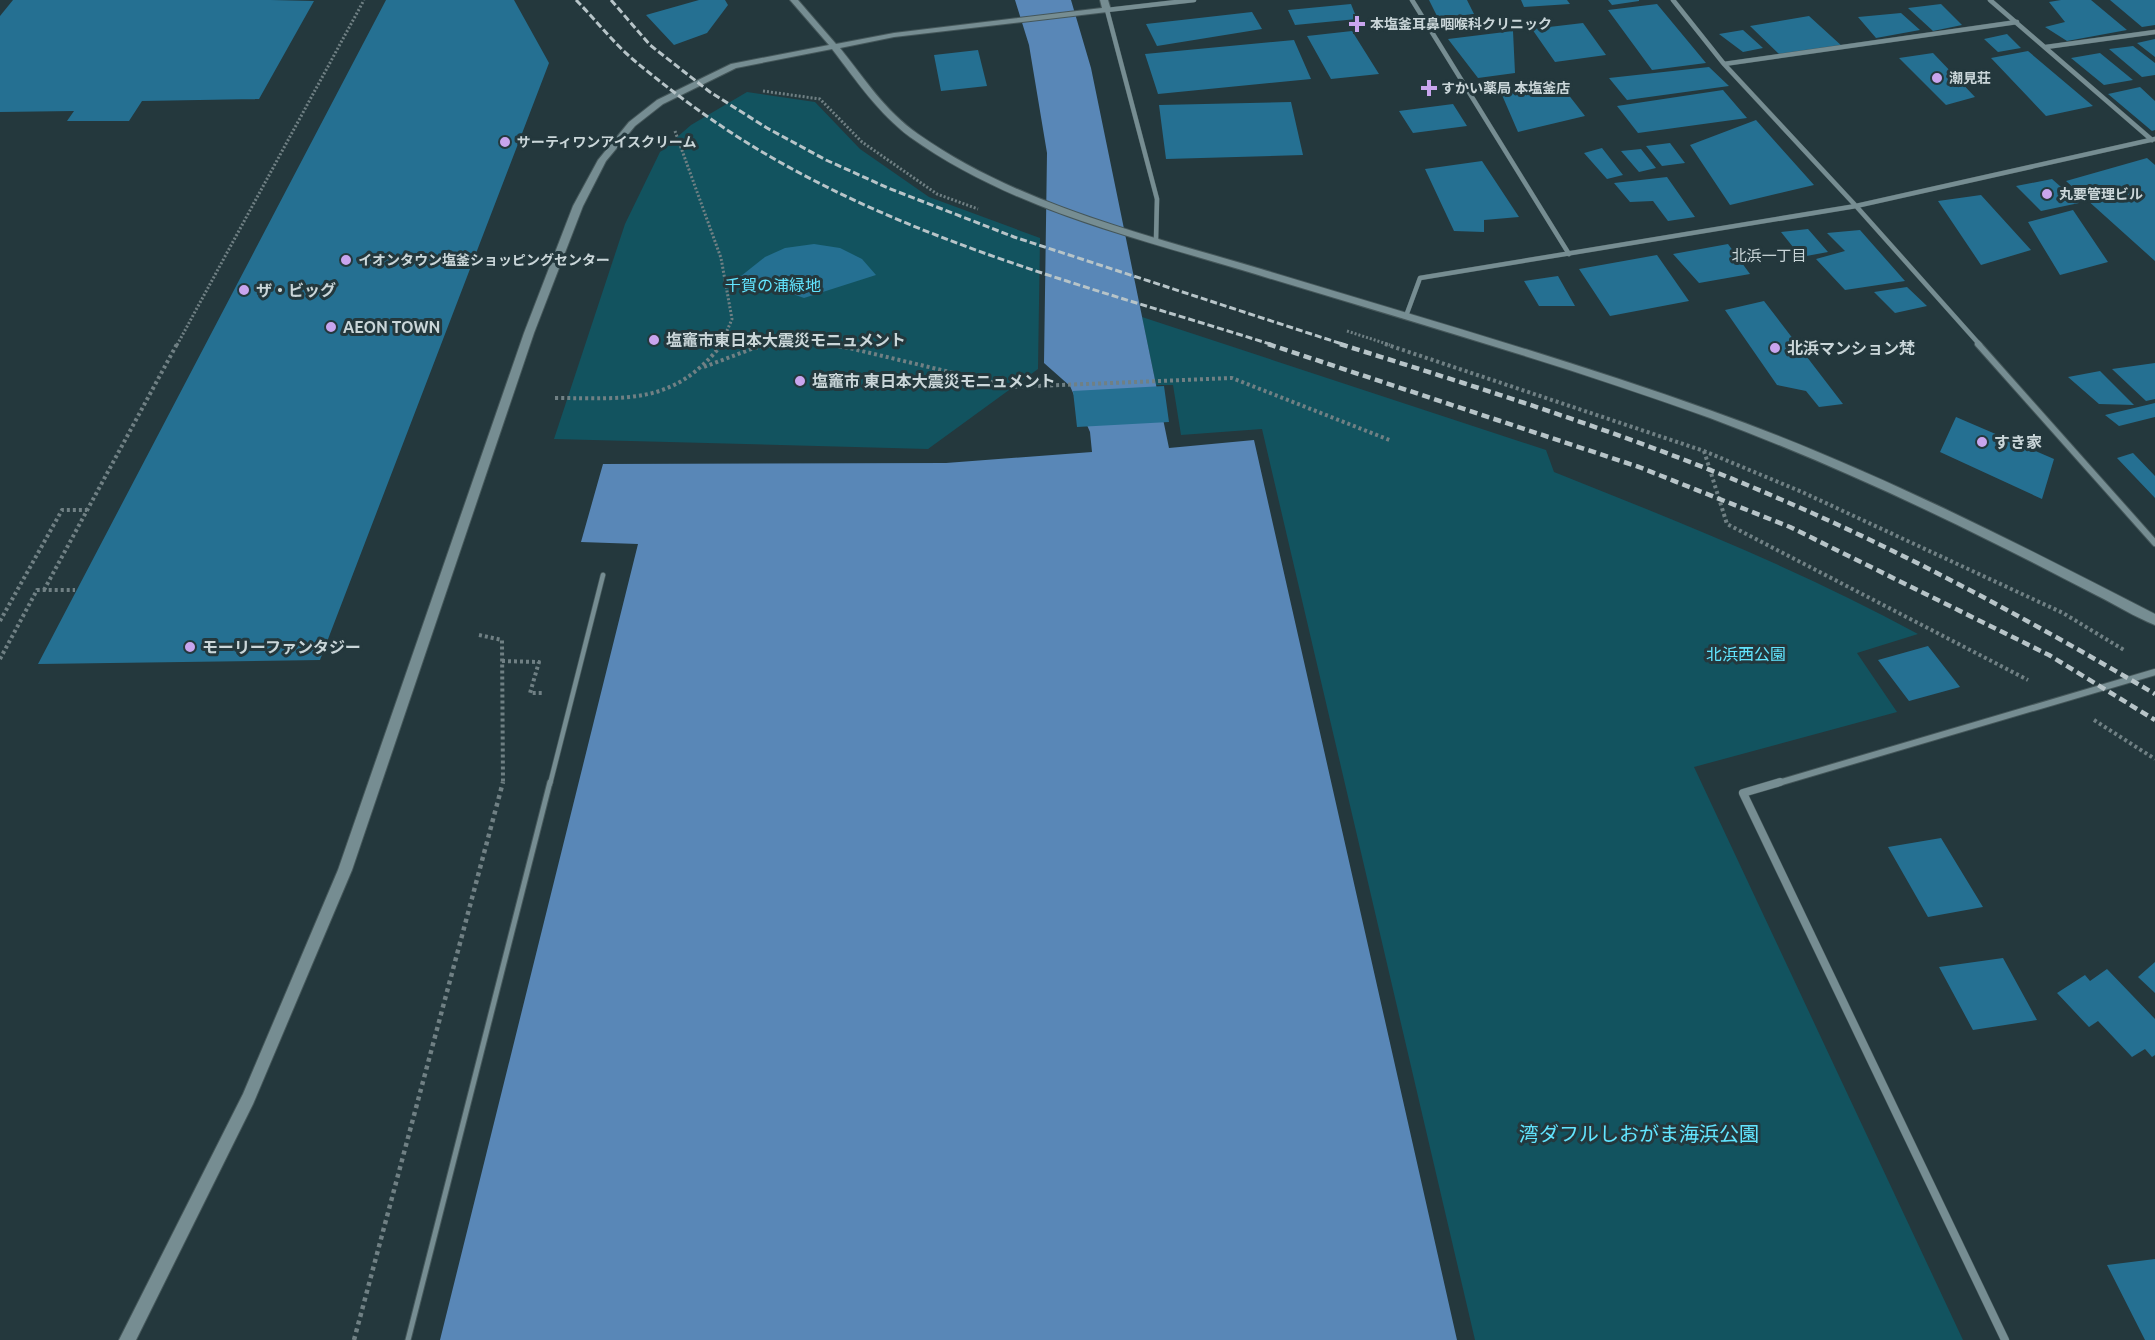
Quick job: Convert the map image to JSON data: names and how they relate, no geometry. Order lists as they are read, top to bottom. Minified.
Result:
{"districts":["北浜一丁目"],"parks":["千賀の浦緑地","北浜西公園","湾ダフルしおがま海浜公園"],"places":{"health":["本塩釜耳鼻咽喉科クリニック","すかい薬局 本塩釜店"],"other":["潮見荘","サーティワンアイスクリーム","丸要管理ビル","イオンタウン塩釜ショッピングセンター","ザ・ビッグ","AEON TOWN","塩竈市東日本大震災モニュメント","北浜マンション梵","塩竈市 東日本大震災モニュメント","すき家","モーリーファンタジー"]}}
